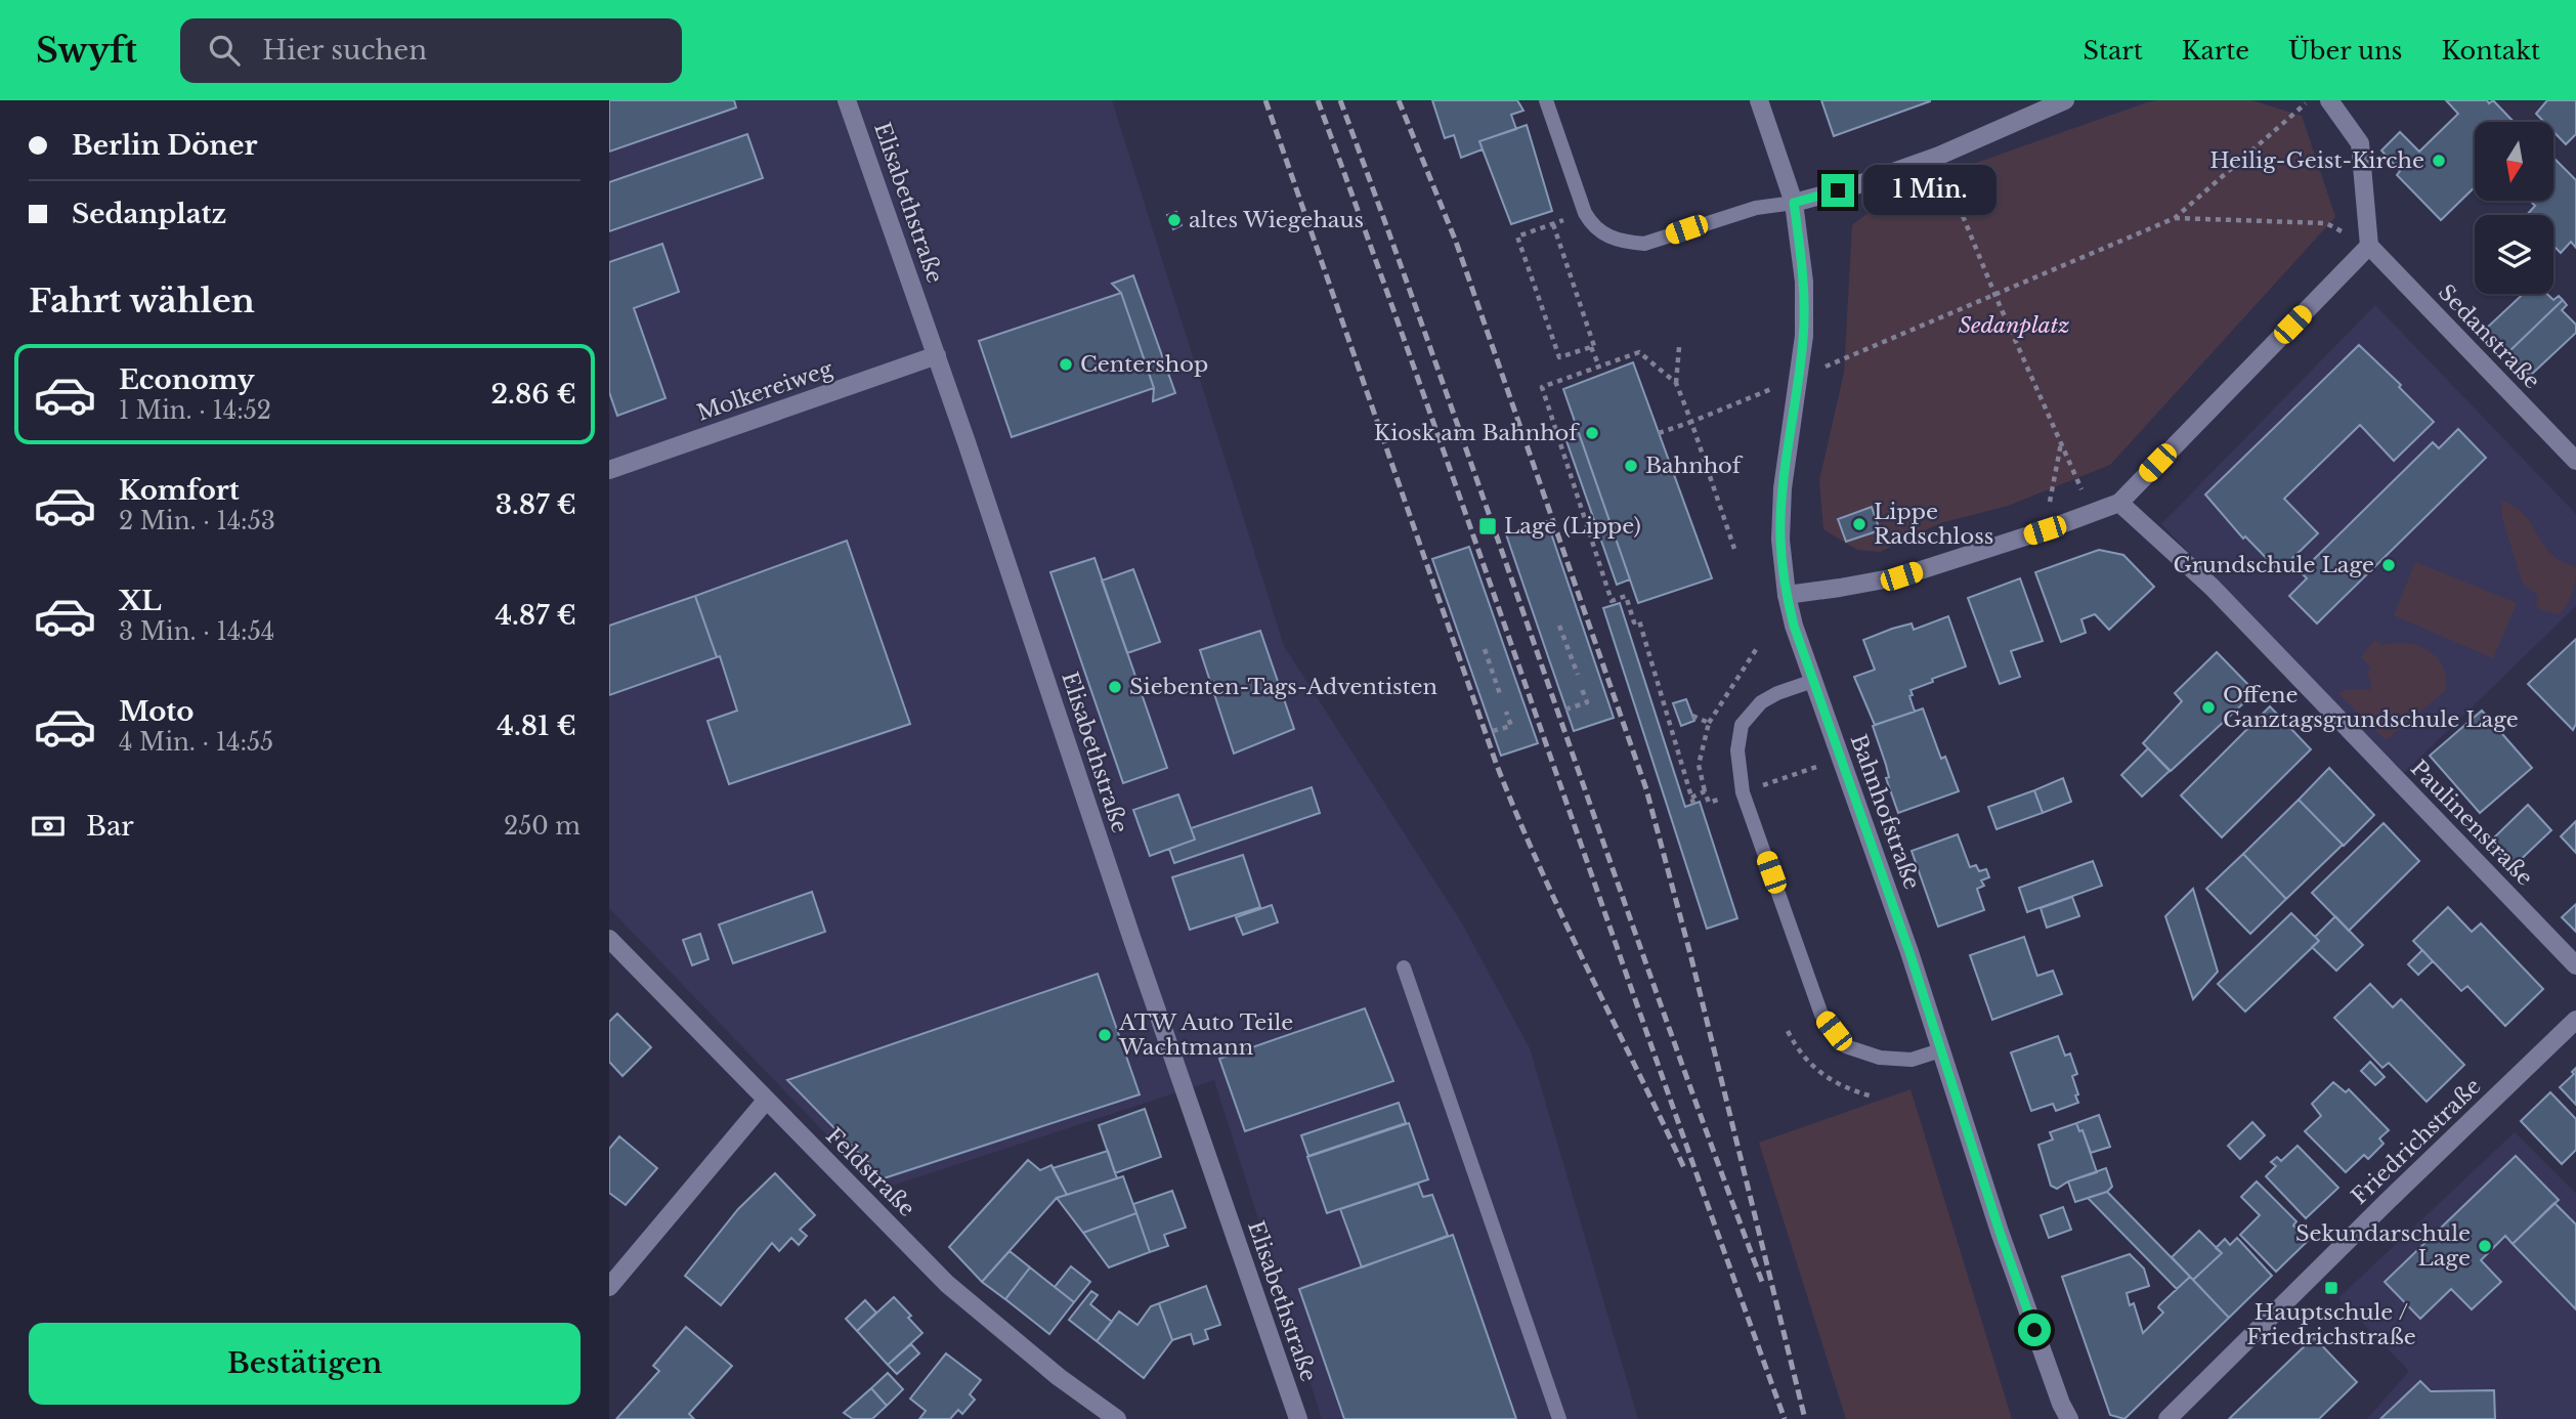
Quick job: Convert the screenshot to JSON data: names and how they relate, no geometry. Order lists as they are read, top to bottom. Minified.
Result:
{"streets":{"street":["Elisabethstraße","Sedanstraße","Molkereiweg","Bahnhofstraße","Paulinenstraße","Friedrichstraße","Feldstraße"]},"crossings":[["Elisabethstraße","Molkereiweg"]],"parks":["Sedanplatz"],"places":{"other":["Heilig-Geist-Kirche","altes Wiegehaus","Centershop","Kiosk am Bahnhof","Bahnhof","Lippe Radschloss","Grundschule Lage","Siebenten-Tags-Adventisten","Offene Ganztagsgrundschule Lage","ATW Auto Teile Wachtmann","Sekundarschule Lage"],"transit":["Lage (Lippe)","Hauptschule / Friedrichstraße"]},"north":"bottom","page":{"header":"Swyft","search":"Hier suchen","nav":["Start","Karte","Über uns","Kontakt"],"banner":["Berlin Döner","Sedanplatz"],"bubble":"1 Min.","heading":"Fahrt wählen","list":[{"name":"Economy","note":"1 Min. · 14:52","value":"2.86 €"},{"name":"Komfort","note":"2 Min. · 14:53","value":"3.87 €"},{"name":"XL","note":"3 Min. · 14:54","value":"4.87 €"},{"name":"Moto","note":"4 Min. · 14:55","value":"4.81 €"}],"pay":["Bar","250 m"],"buttons":"Bestätigen"}}
